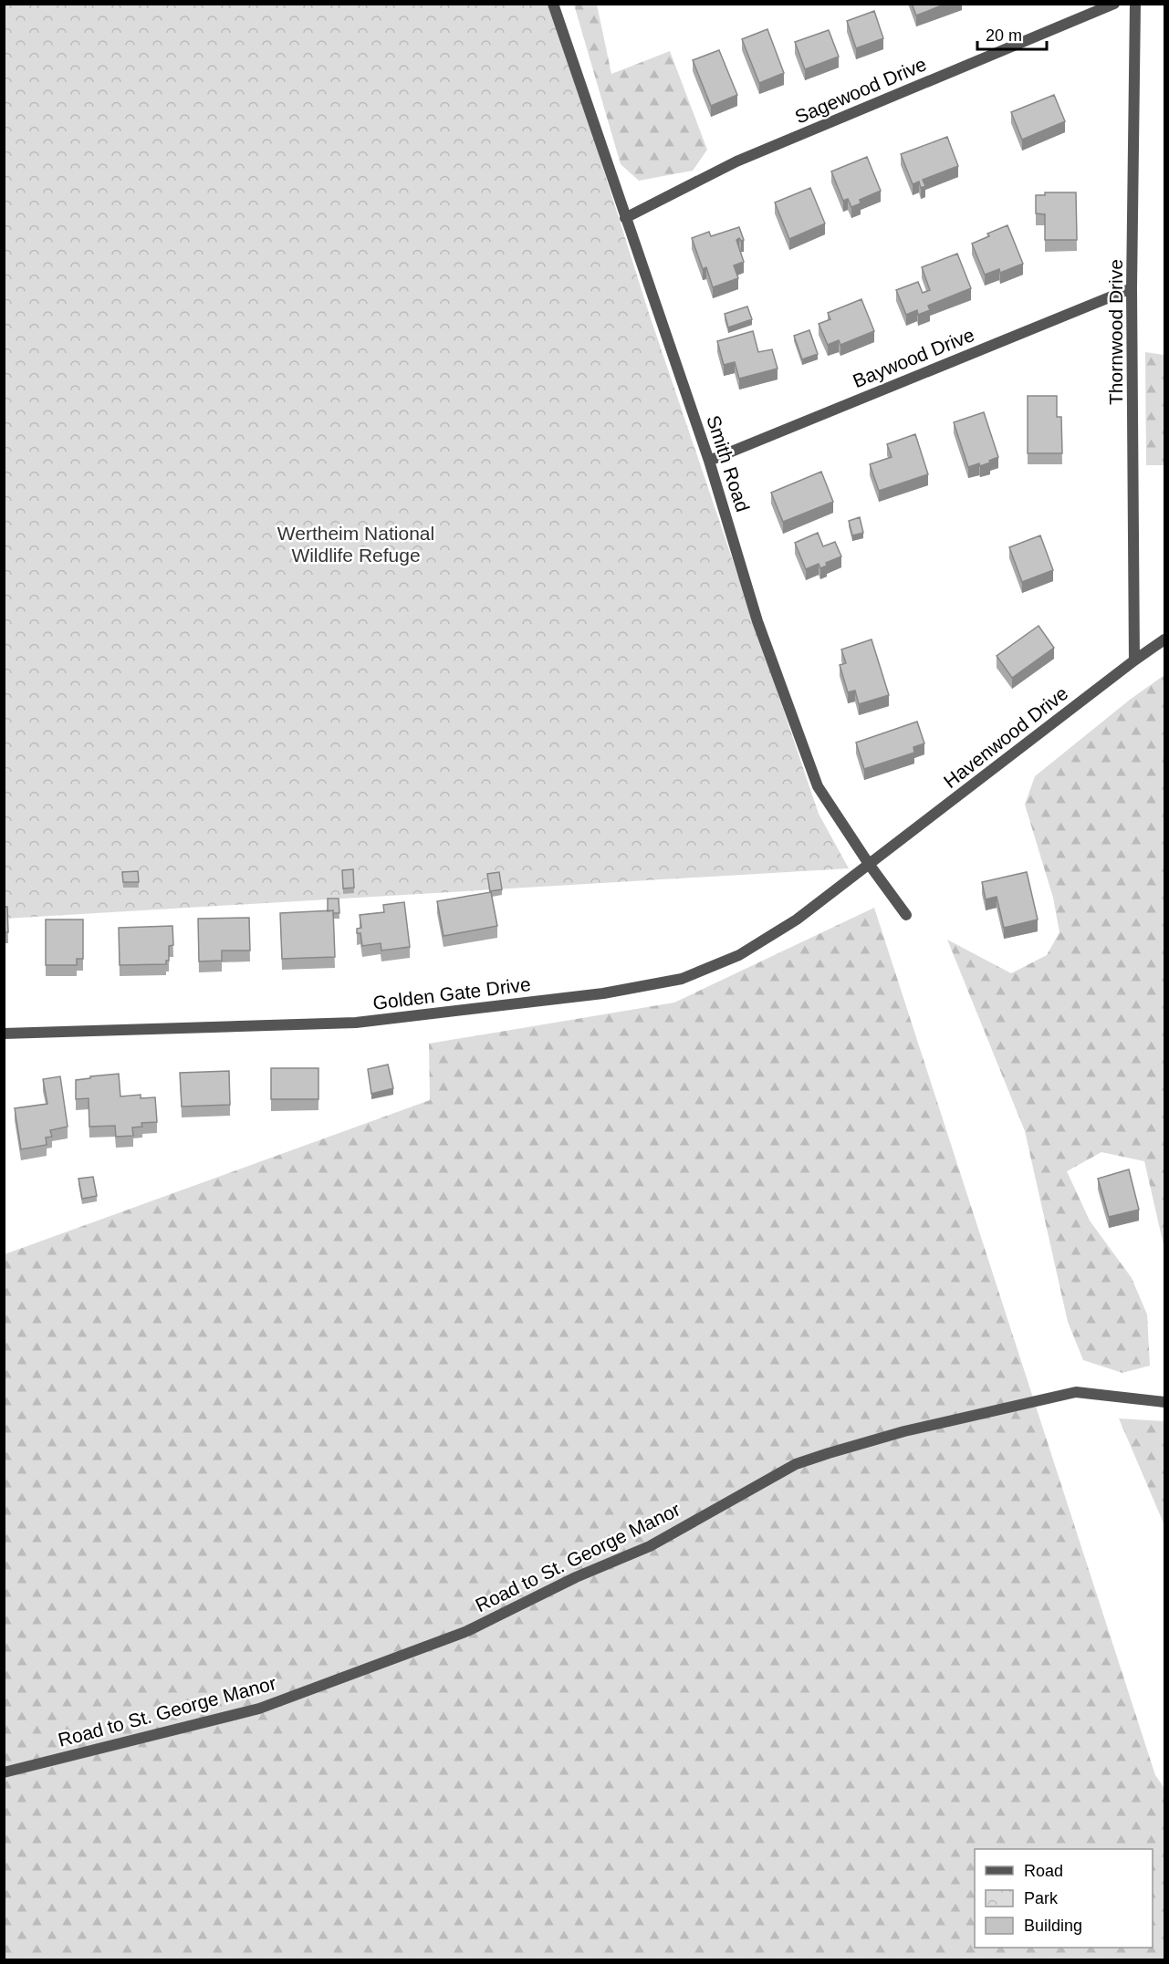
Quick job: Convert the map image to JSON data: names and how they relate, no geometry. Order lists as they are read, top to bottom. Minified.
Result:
{"streets":{"street":["Sagewood Drive","Thornwood Drive","Baywood Drive","Smith Road","Havenwood Drive","Golden Gate Drive","Road to St. George Manor"]},"crossings":[["Sagewood Drive","Smith Road"],["Thornwood Drive","Baywood Drive"],["Thornwood Drive","Havenwood Drive"],["Baywood Drive","Smith Road"],["Smith Road","Havenwood Drive"],["Smith Road","Golden Gate Drive"],["Havenwood Drive","Golden Gate Drive"]],"parks":["Wertheim National Wildlife Refuge"],"legend":["Road","Park","Building"],"scale_bar":"20 m"}
